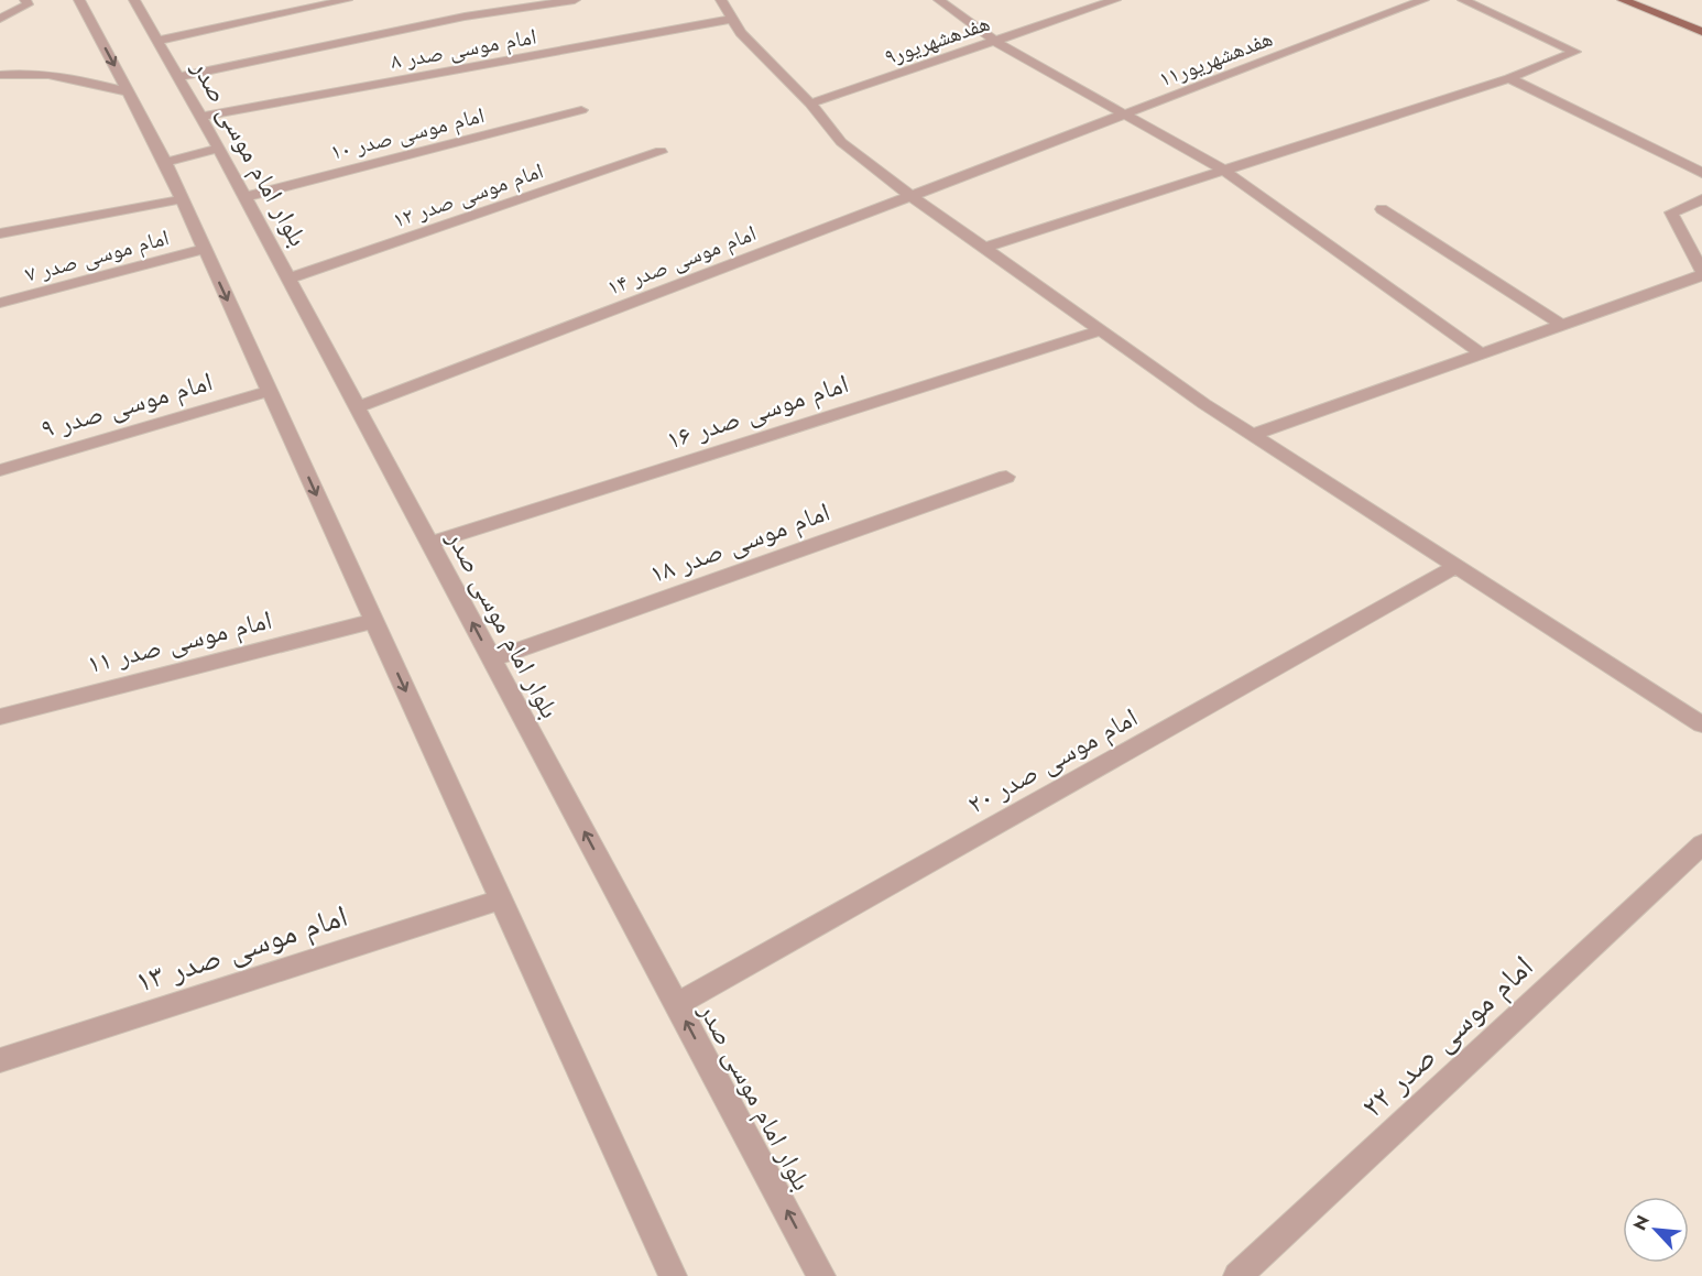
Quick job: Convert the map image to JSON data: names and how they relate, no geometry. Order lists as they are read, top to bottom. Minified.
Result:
{"streets":{"street":["هفدهشهریور۹","امام موسی صدر ۸","هفدهشهریور۱۱","امام موسی صدر ۱۰","بلوار امام موسی صدر","امام موسی صدر ۱۲","امام موسی صدر ۷","امام موسی صدر ۱۴","امام موسی صدر ۹","امام موسی صدر ۱۶","امام موسی صدر ۱۸","امام موسی صدر ۱۱","امام موسی صدر ۲۰","امام موسی صدر ۱۳","امام موسی صدر ۲۲"]},"crossings":[["امام موسی صدر ۸","بلوار امام موسی صدر"],["هفدهشهریور۱۱","امام موسی صدر ۱۴"],["امام موسی صدر ۱۰","بلوار امام موسی صدر"],["بلوار امام موسی صدر","امام موسی صدر ۱۲"],["بلوار امام موسی صدر","امام موسی صدر ۱۴"],["بلوار امام موسی صدر","امام موسی صدر ۱۶"],["بلوار امام موسی صدر","امام موسی صدر ۱۸"],["بلوار امام موسی صدر","امام موسی صدر ۲۰"]],"north":"top left"}
